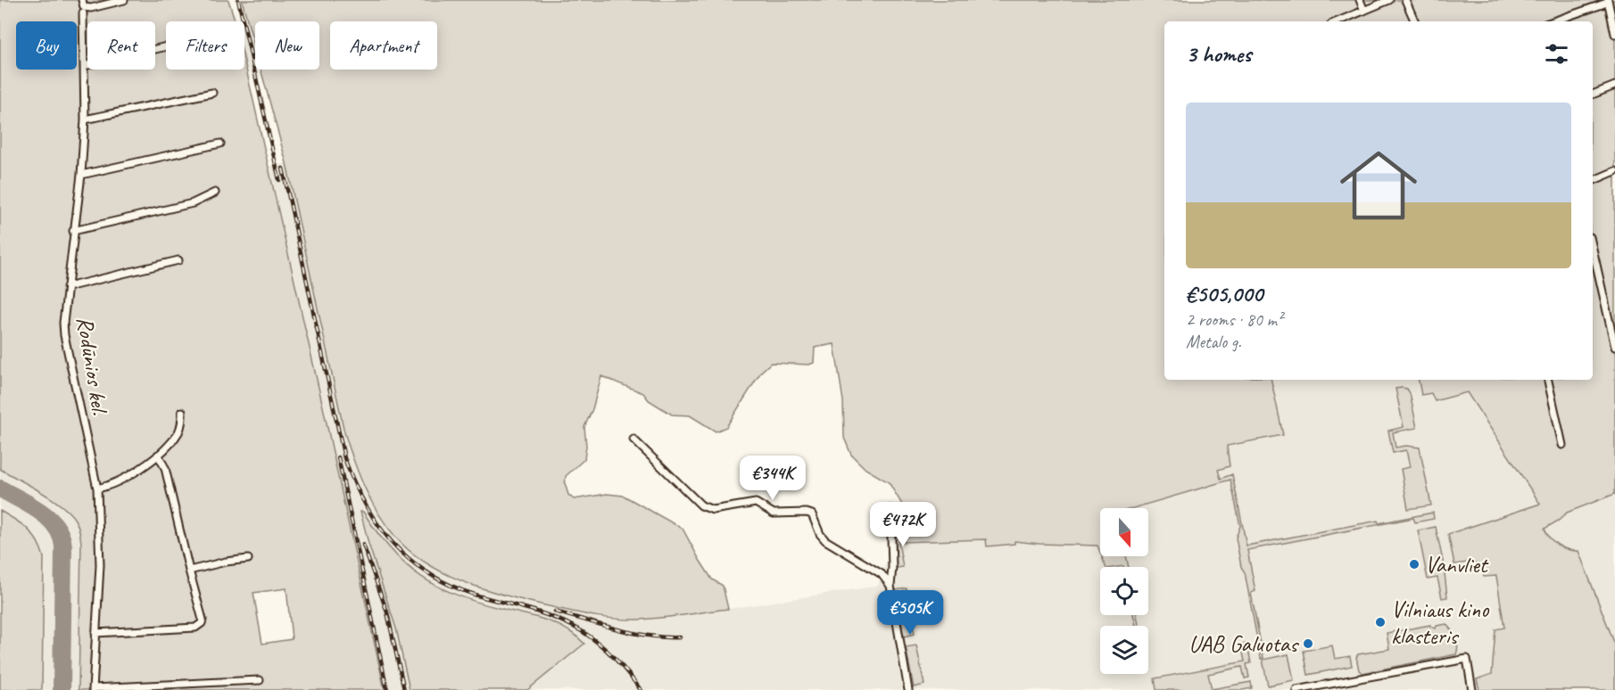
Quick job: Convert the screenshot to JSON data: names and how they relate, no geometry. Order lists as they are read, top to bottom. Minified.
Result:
{"streets":{"street":["Rodūnios kel."]},"places":["Vanvliet","Vilniaus kino klasteris","UAB Galuotas"],"north":"bottom","page":{"chip":["Buy","Rent","Filters","New","Apartment"],"heading":"3 homes","list":[{"name":"€505,000","note":"2 rooms · 80 m² · Metalo g."}],"price":["€344K","€472K","€505K"]}}
